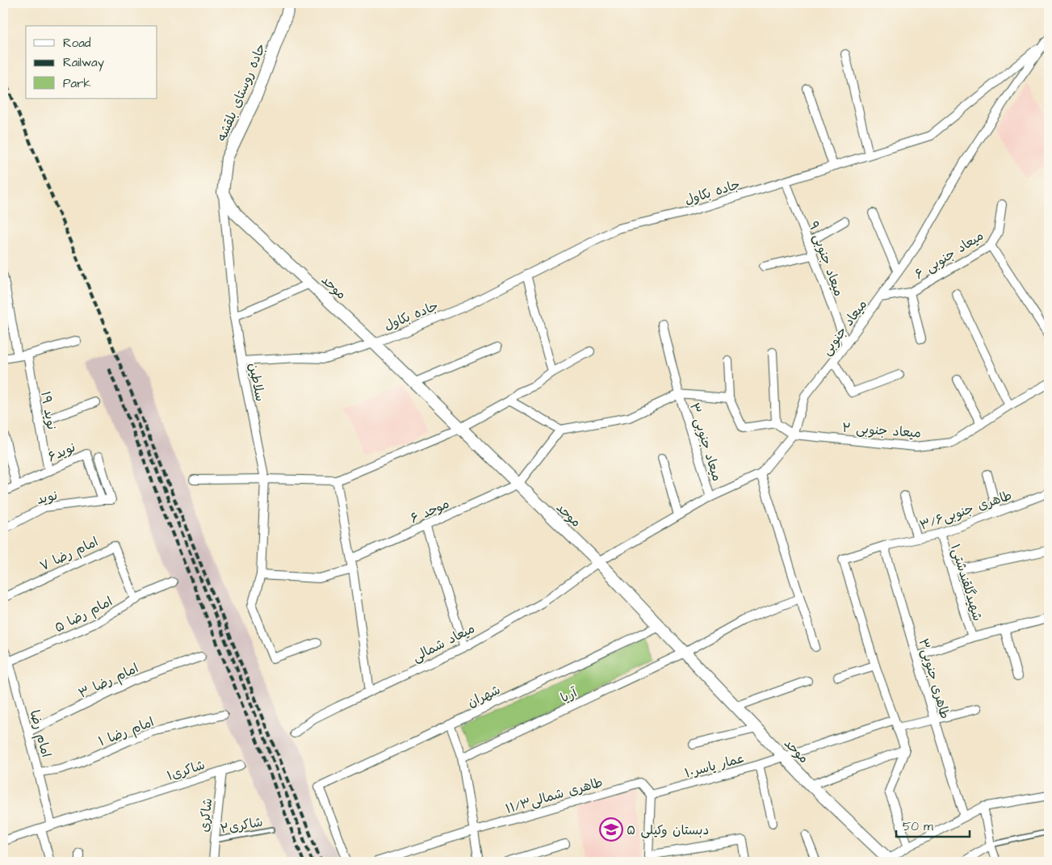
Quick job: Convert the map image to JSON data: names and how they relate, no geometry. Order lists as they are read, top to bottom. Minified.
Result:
{"streets":{"street":["جاده روستای بلقشه","جاده بکاول","میعاد جنوبی ۶","میعاد جنوبی ۹","موحد","میعاد جنوبی","سلاطین","نوید ۱۹","میعاد جنوبی ۲","میعاد جنوبی ۳","نوید۶","نوید","طاهری جنوبی۳/۶","موحد ۶","امام رضا ۷","شهیدگلقندشتی۱","امام رضا ۵","میعاد شمالی","طاهری جنوبی۳","امام رضا ۳","آریا","شهران","امام رضا ۱","امام رضا","عمار یاسر۱۰","شاکری۱","طاهری شمالی۱۱/۳","شاکری"],"lane":["شاکری۲"]},"crossings":[["جاده روستای بلقشه","موحد"],["جاده روستای بلقشه","سلاطین"],["جاده بکاول","میعاد جنوبی ۹"],["جاده بکاول","موحد"],["جاده بکاول","میعاد جنوبی"],["جاده بکاول","سلاطین"],["میعاد جنوبی ۶","میعاد جنوبی"],["میعاد جنوبی ۹","میعاد جنوبی"],["موحد","میعاد جنوبی"],["موحد","سلاطین"],["موحد","موحد ۶"],["موحد","میعاد شمالی"],["موحد","آریا"],["موحد","شهران"],["موحد","عمار یاسر۱۰"],["میعاد جنوبی","میعاد جنوبی ۲"],["میعاد جنوبی","میعاد جنوبی ۳"],["میعاد جنوبی","میعاد شمالی"],["نوید ۱۹","نوید۶"],["نوید۶","نوید"],["طاهری جنوبی۳/۶","شهیدگلقندشتی۱"],["طاهری جنوبی۳/۶","طاهری جنوبی۳"],["امام رضا ۷","امام رضا ۵"],["امام رضا ۵","امام رضا"],["طاهری جنوبی۳","عمار یاسر۱۰"],["امام رضا ۳","امام رضا"],["امام رضا ۱","امام رضا"],["امام رضا","شاکری۱"],["عمار یاسر۱۰","طاهری شمالی۱۱/۳"],["شاکری۱","شاکری"],["شاکری","شاکری۲"]],"places":{"school or university":["دبستان وکیلی ۵"]},"legend":["Road","Railway","Park"],"scale_bar":"50 m"}
